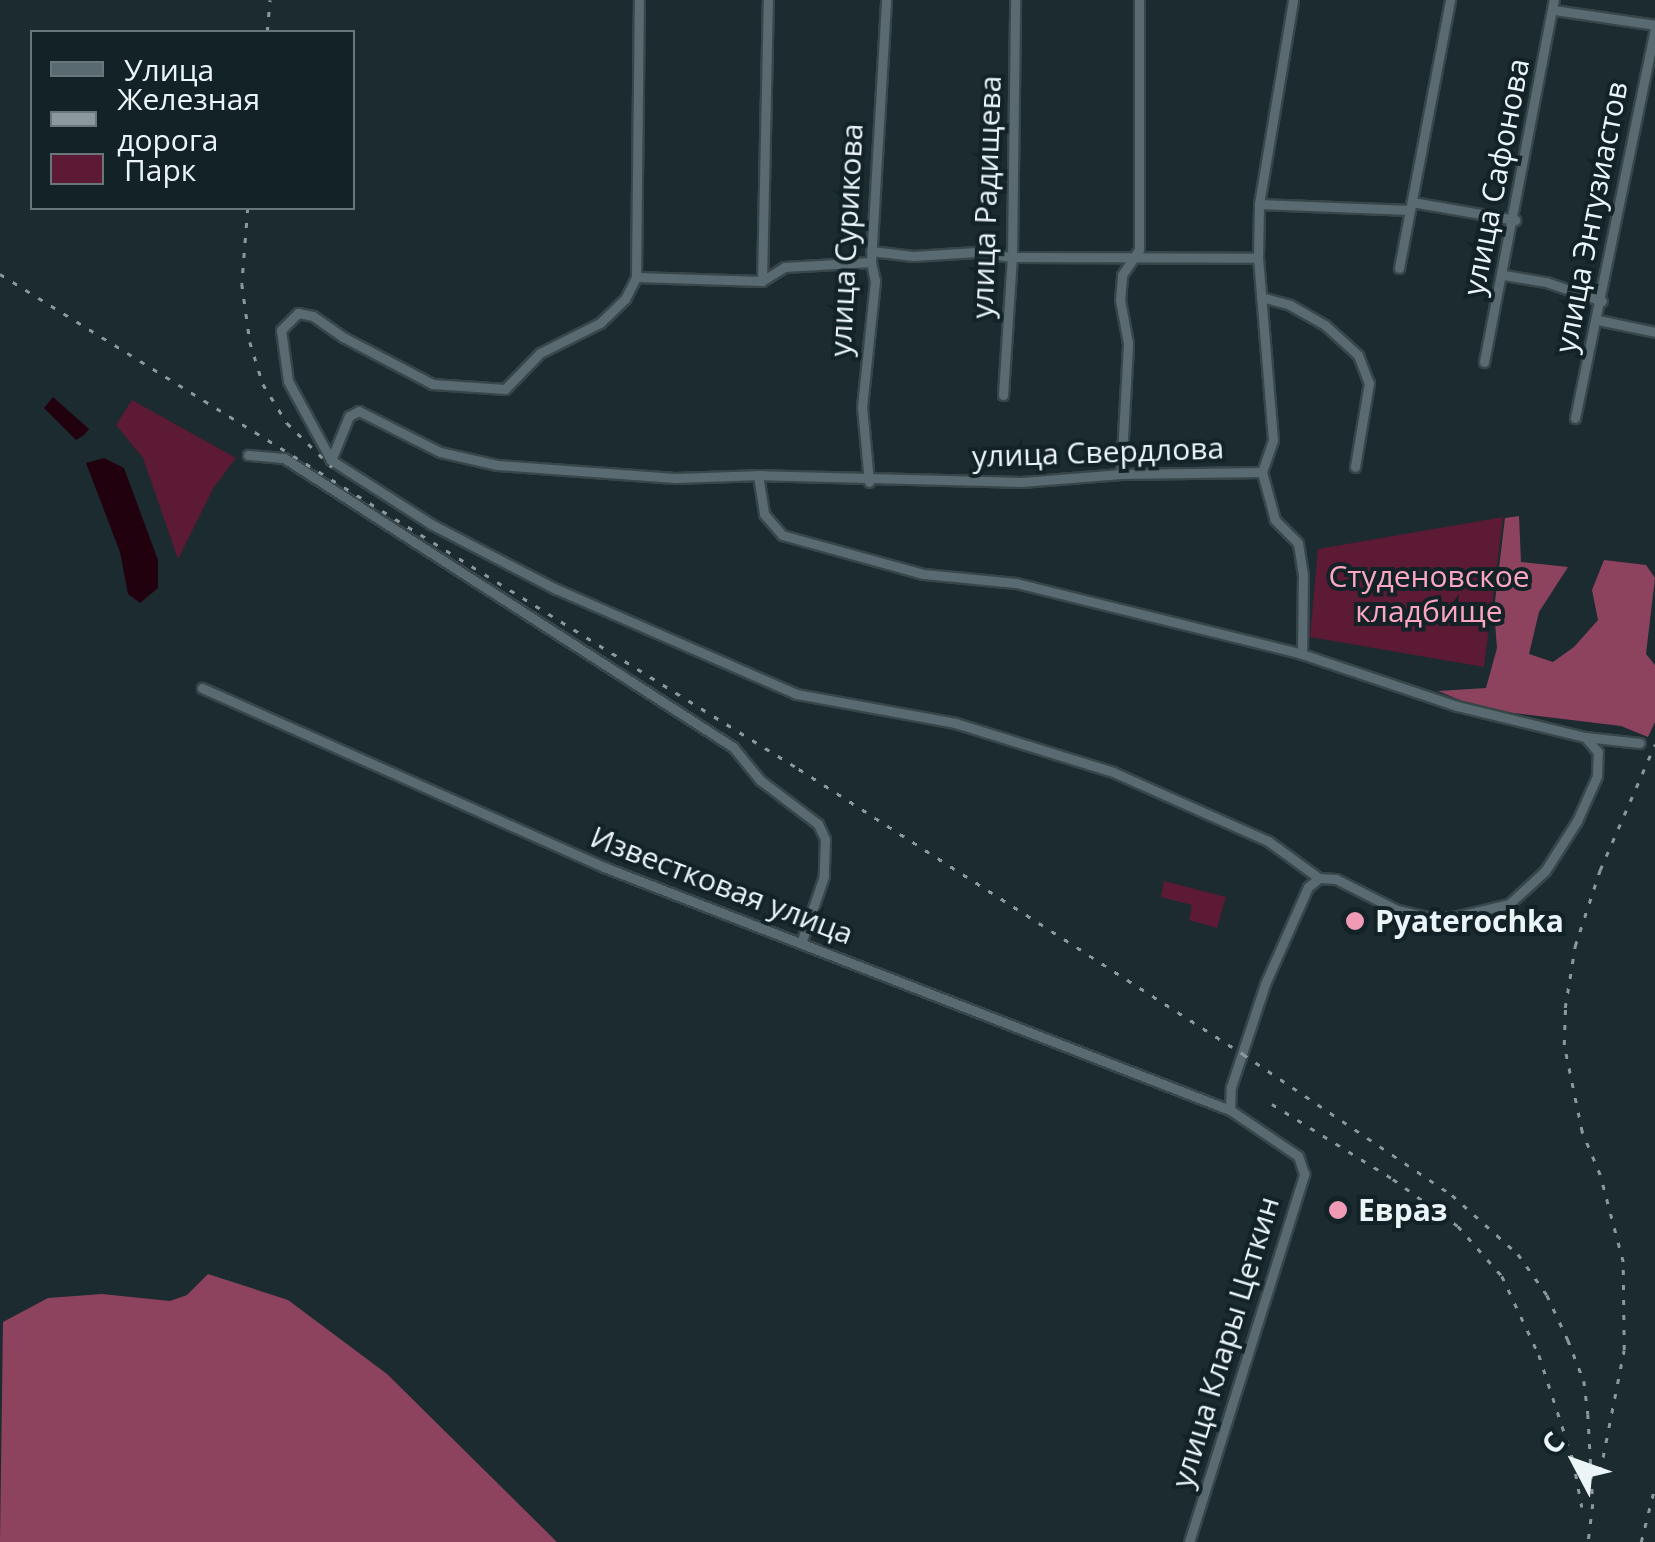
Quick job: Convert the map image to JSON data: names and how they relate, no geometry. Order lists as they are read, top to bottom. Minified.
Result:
{"streets":{"street":["улица Сафонова","улица Радищева","улица Энтузиастов","улица Сурикова","улица Свердлова","Известковая улица","улица Клары Цеткин"]},"crossings":[["улица Сурикова","улица Свердлова"],["Известковая улица","улица Клары Цеткин"]],"parks":["Студеновское кладбище"],"places":["Pyaterochka","Евраз"],"legend":["Улица","Железная дорога","Парк"],"north":"top left"}
